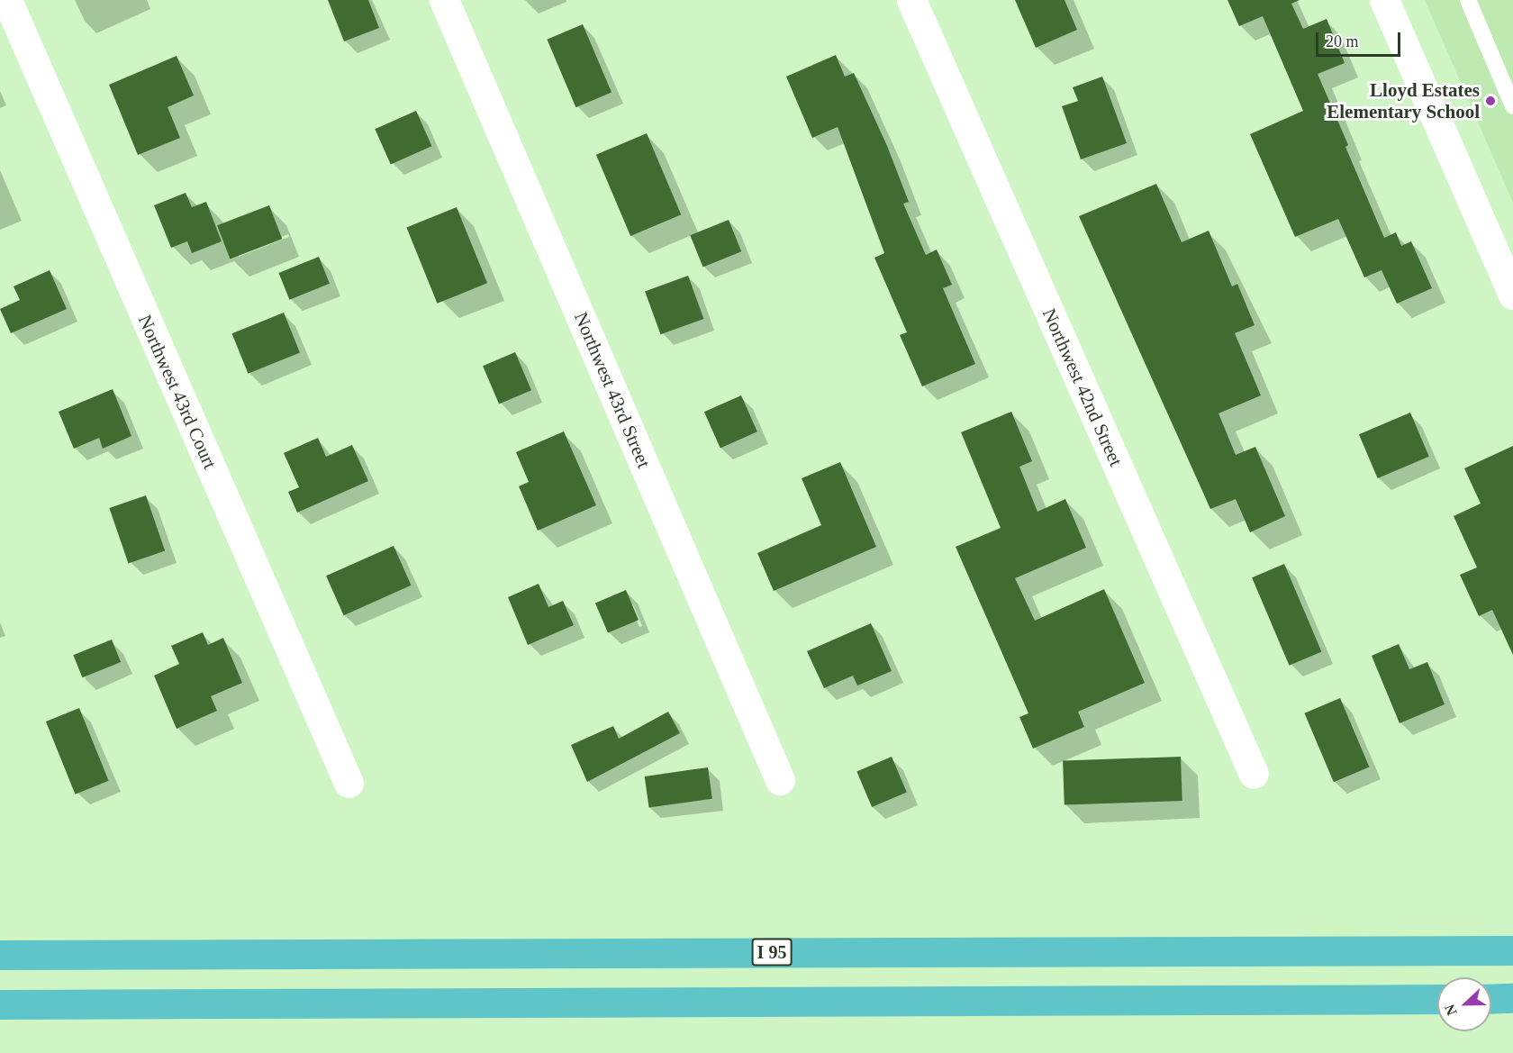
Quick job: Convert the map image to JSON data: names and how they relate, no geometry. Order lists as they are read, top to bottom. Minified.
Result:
{"streets":{"highway":["I 95"],"street":["Northwest 42nd Street","Northwest 43rd Street","Northwest 43rd Court"]},"places":["Lloyd Estates Elementary School"],"scale_bar":"20 m","north":"left"}
